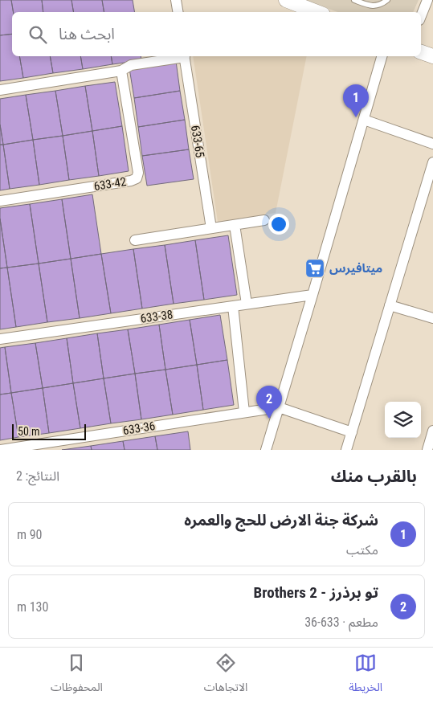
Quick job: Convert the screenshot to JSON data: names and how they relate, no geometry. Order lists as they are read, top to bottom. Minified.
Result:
{"streets":{"street":["633-65","633-42","633-38","633-36"]},"places":{"supermarket":["ميتافيرس"]},"scale_bar":"50 m","page":{"search":"ابحث هنا","pins":["1","2"],"scale":"50 m","heading":["بالقرب منك","النتائج: 2"],"list":[{"mark":"1","name":"شركة جنة الارض للحج والعمره","note":"مكتب","value":"90 m"},{"mark":"2","name":"تو برذرز - 2 Brothers","note":"مطعم · 633-36","value":"130 m"}],"nav":["الخريطة","الاتجاهات","المحفوظات"]}}
